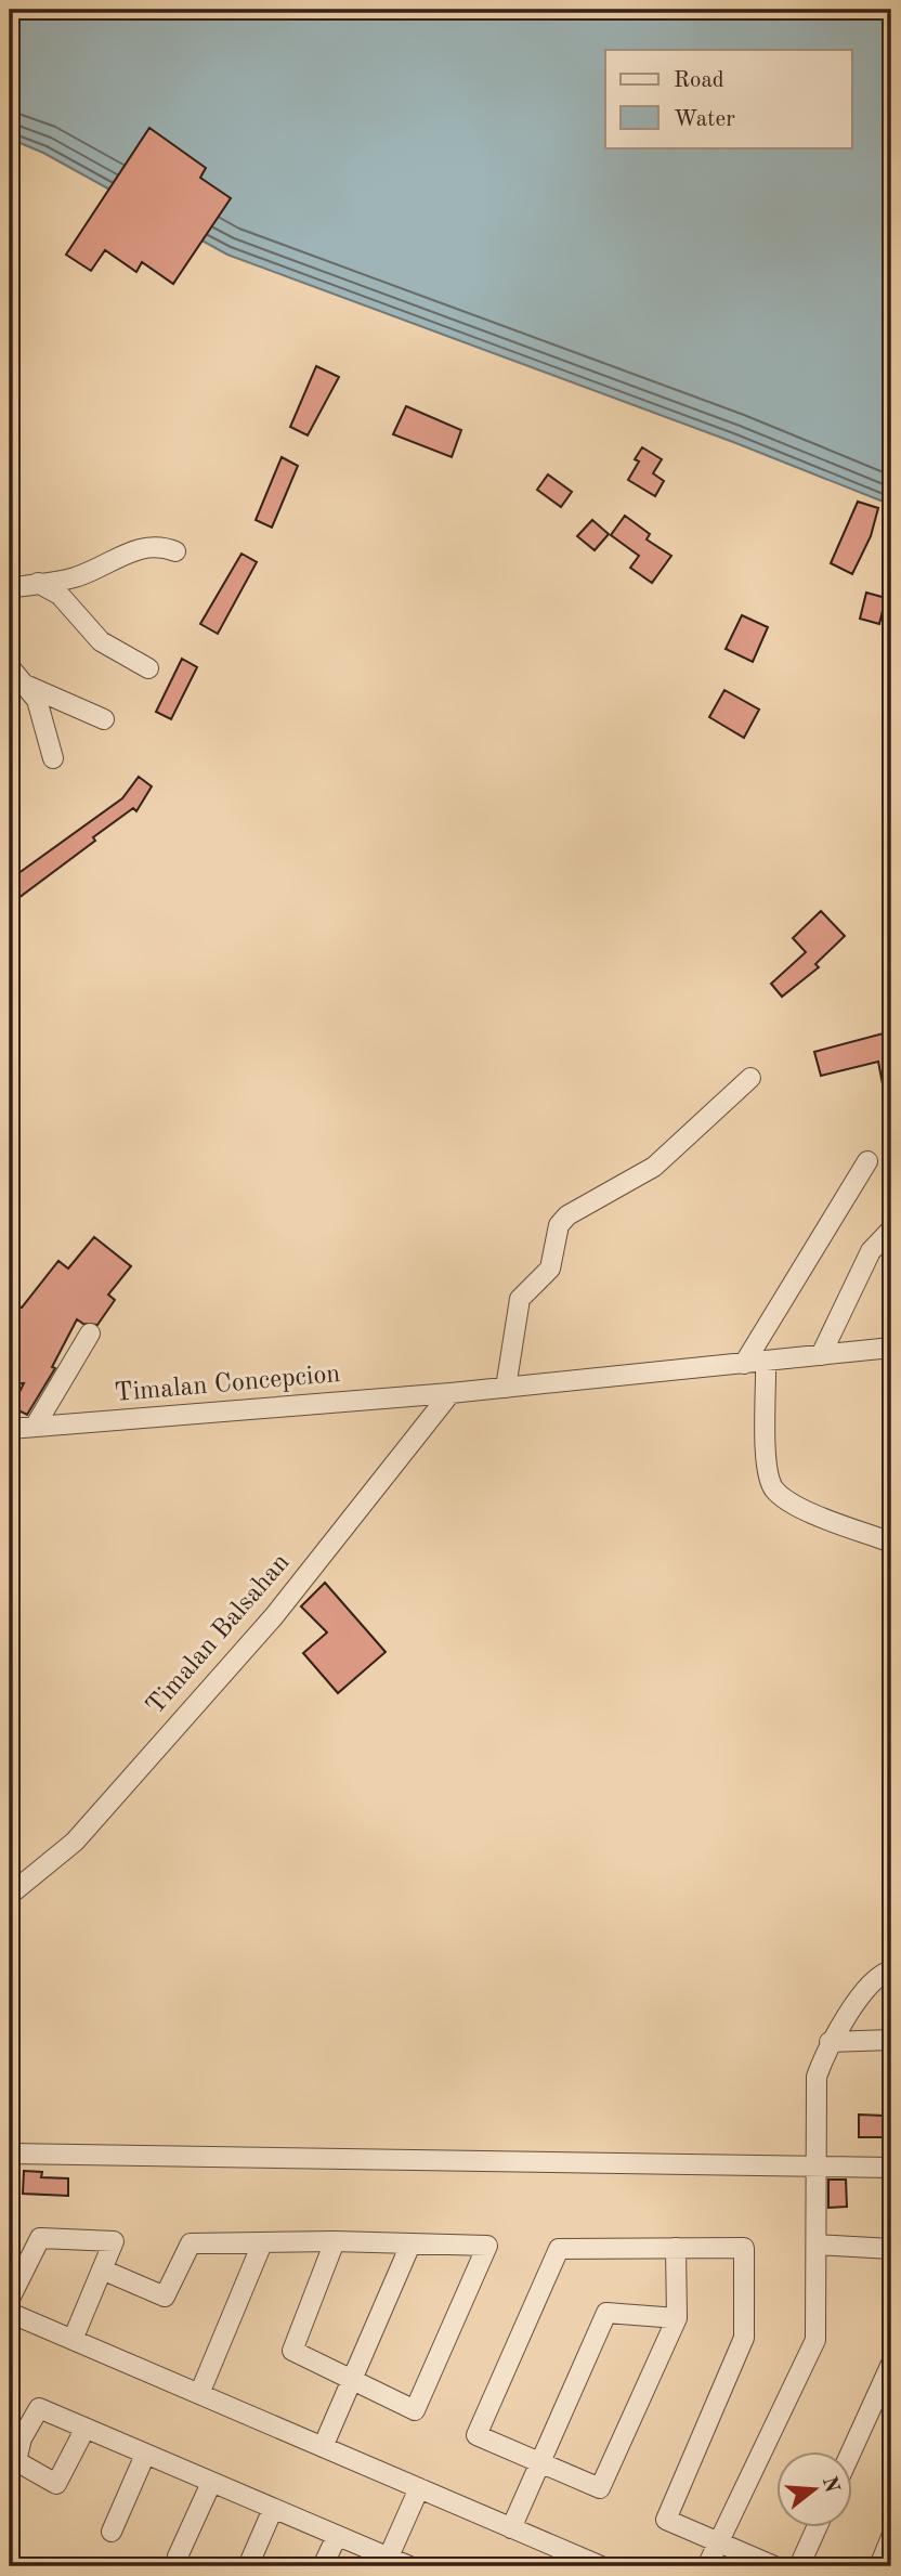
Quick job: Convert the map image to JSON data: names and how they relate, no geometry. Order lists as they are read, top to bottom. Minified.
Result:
{"streets":{"street":["Timalan Concepcion","Timalan Balsahan"]},"crossings":[["Timalan Concepcion","Timalan Balsahan"]],"legend":["Road","Water"],"north":"right"}
